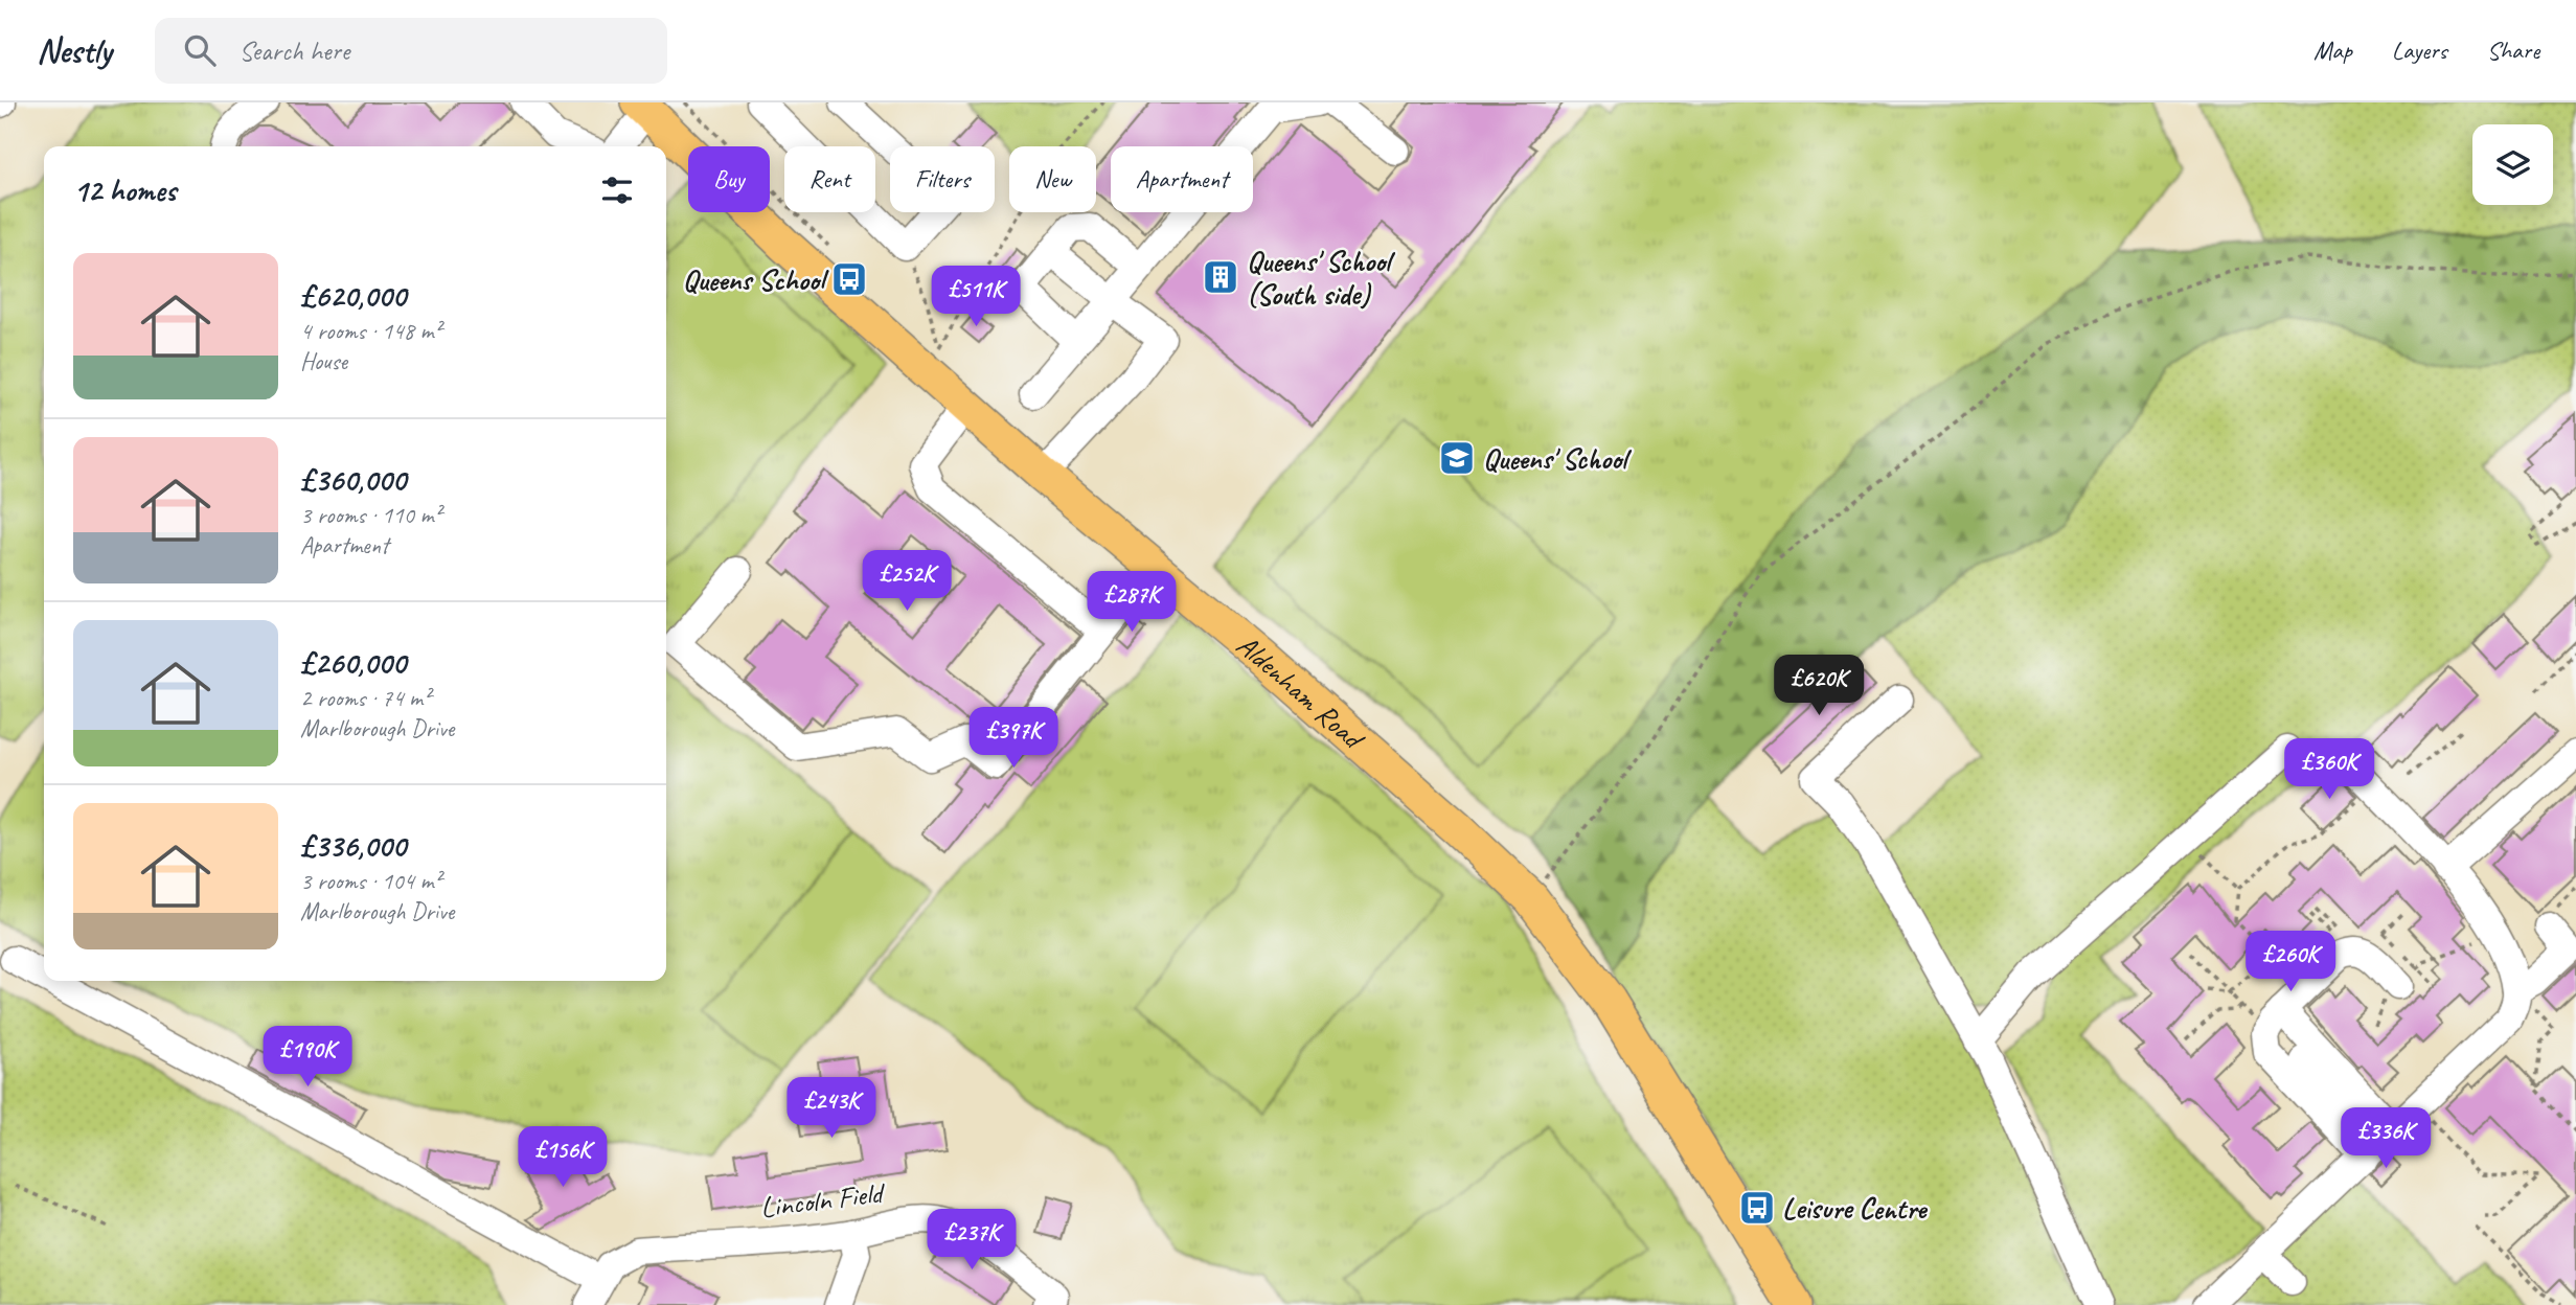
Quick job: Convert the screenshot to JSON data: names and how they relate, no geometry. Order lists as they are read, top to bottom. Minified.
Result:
{"streets":{"main road":["Aldenham Road"],"street":["Lincoln Field"]},"places":{"building":["Queens' School (South side)"],"bus stop":["Queens School","Leisure Centre"],"school or university":["Queens' School"]},"page":{"header":"Nestly","search":"Search here","nav":["Map","Layers","Share"],"chip":["Buy","Rent","Filters","New","Apartment"],"heading":"12 homes","list":[{"name":"£620,000","note":"4 rooms · 148 m² · House"},{"name":"£360,000","note":"3 rooms · 110 m² · Apartment"},{"name":"£260,000","note":"2 rooms · 74 m² · Marlborough Drive"},{"name":"£336,000","note":"3 rooms · 104 m² · Marlborough Drive"}],"price":["£511K","£252K","£287K","£620K","£397K","£360K","£260K","£190K","£243K","£336K","£156K","£237K"]}}
